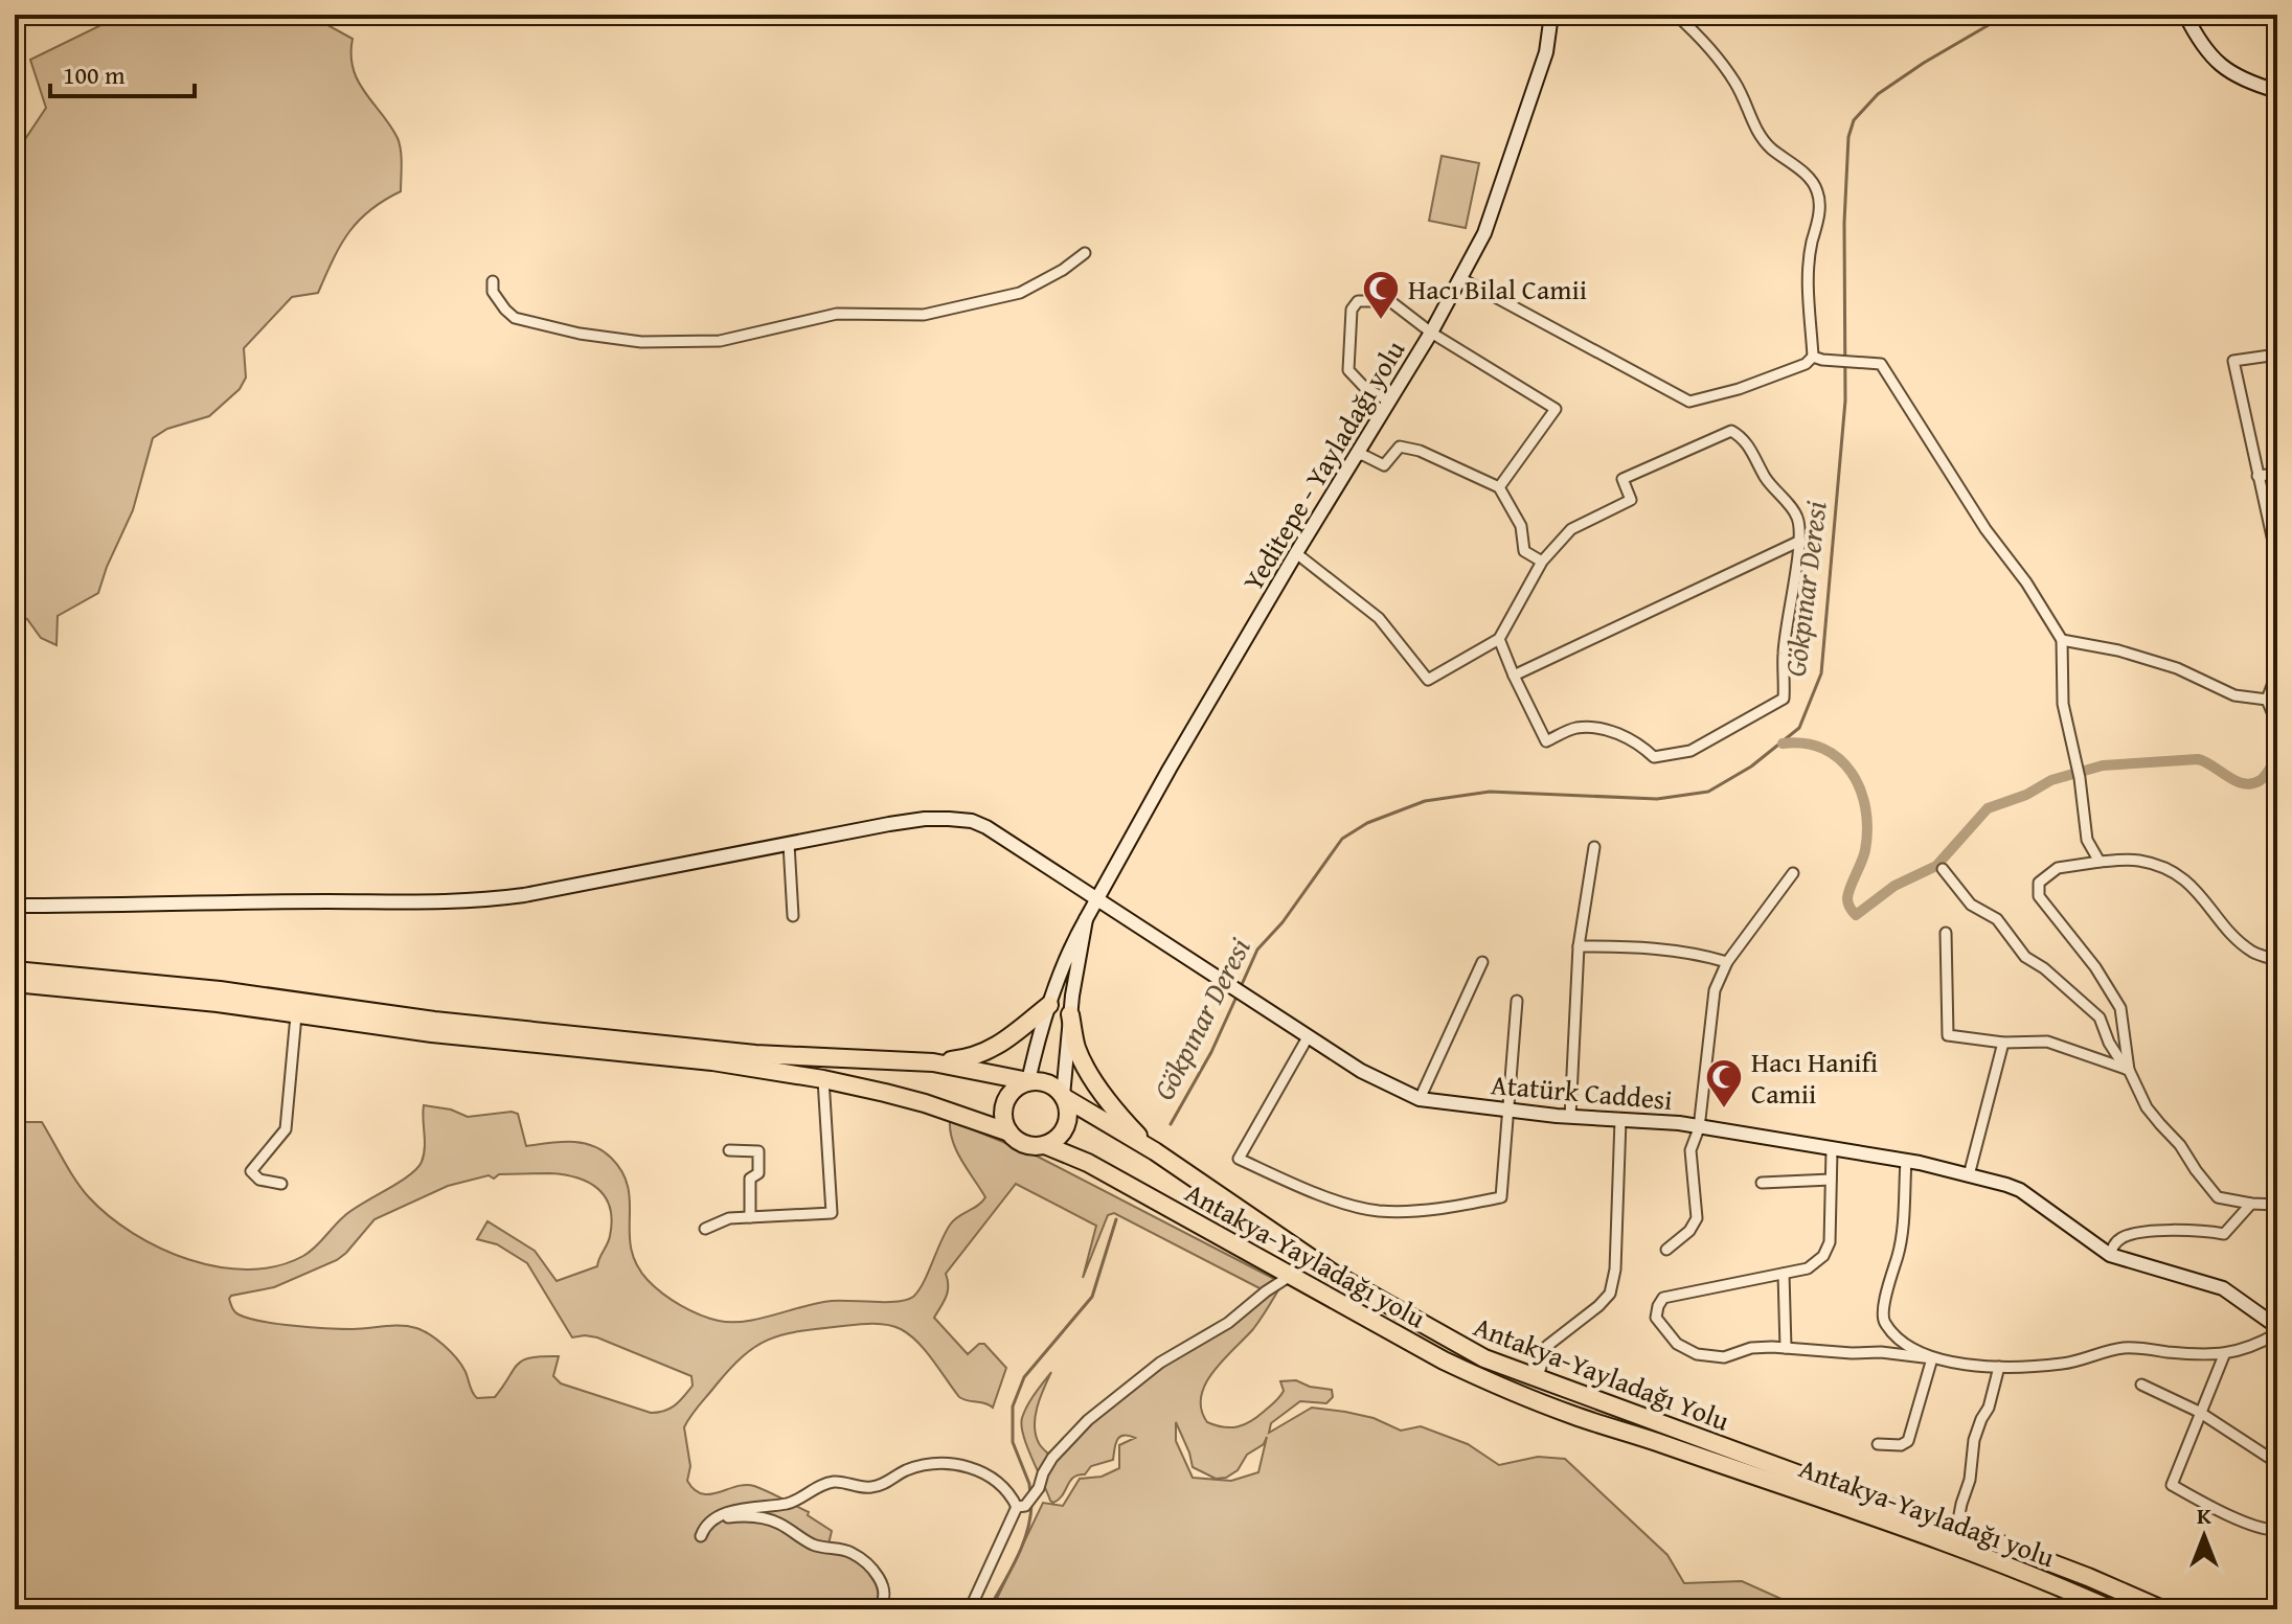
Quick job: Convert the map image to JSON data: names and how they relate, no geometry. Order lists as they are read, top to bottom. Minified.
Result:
{"streets":{"highway":["Antakya-Yayladağı yolu","Antakya-Yayladağı Yolu"],"main road":["Yeditepe - Yayladağı yolu","Atatürk Caddesi"]},"crossings":[["Yeditepe - Yayladağı yolu","Atatürk Caddesi"],["Yeditepe - Yayladağı yolu","Antakya-Yayladağı yolu"],["Yeditepe - Yayladağı yolu","Antakya-Yayladağı Yolu"],["Antakya-Yayladağı yolu","Antakya-Yayladağı Yolu"]],"water":["Gökpınar Deresi"],"places":{"mosque":["Hacı Bilal Camii","Hacı Hanifi Camii"]},"scale_bar":"100 m","north":"top"}
